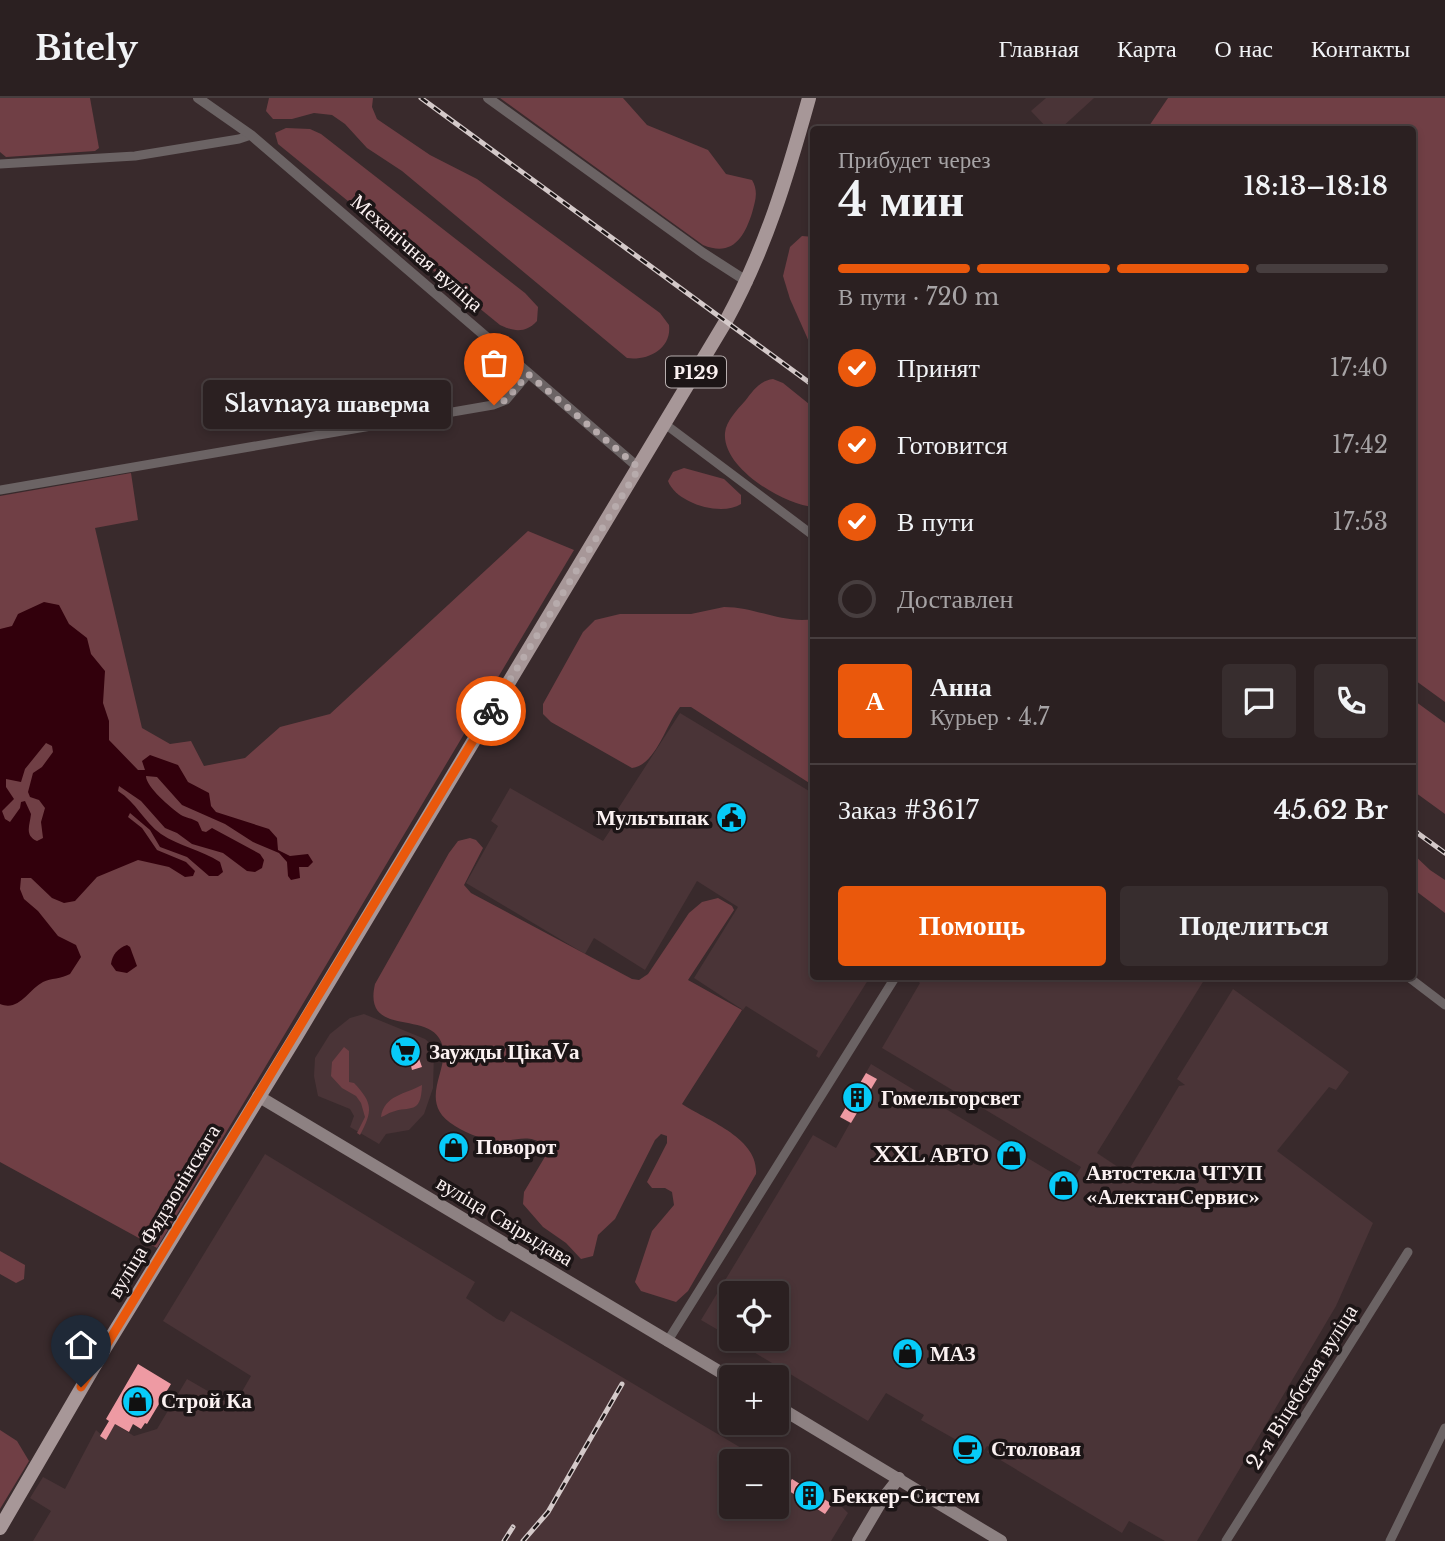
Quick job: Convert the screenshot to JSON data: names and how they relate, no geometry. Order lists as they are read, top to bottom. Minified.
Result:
{"streets":{"main road":["Р129","вуліца Фядзюнінскага","вуліца Свірыдава"],"street":["Механічная вуліца","2-я Віцебская вуліца"]},"crossings":[["Механічная вуліца","Р129"],["Р129","вуліца Фядзюнінскага"],["Р129","вуліца Свірыдава"],["вуліца Фядзюнінскага","вуліца Свірыдава"]],"places":{"other":["Slavnaya шаверма"],"public building":["Мультыпак"],"supermarket":["Заужды ЦікаVа"],"building":["Гомельгорсвет","Беккер-Систем"],"shop":["Поворот","XXL АВТО","Автостекла ЧТУП «АлектанСервис»","МАЗ","Строй Ка"],"cafe":["Столовая"]},"page":{"header":"Bitely","nav":["Главная","Карта","О нас","Контакты"],"heading":["4 мин","Прибудет через","18:13–18:18"],"panel":["Анна","Курьер · 4.7","Заказ #3617","45.62 Br"],"bar":"В пути · 720 m","list":[["Принят","17:40"],["Готовится","17:42"],["В пути","17:53"],"Доставлен"],"bubble":"Slavnaya шаверма","round":"А","buttons":["Помощь","Поделиться"],"map_buttons":["+","−"]}}
